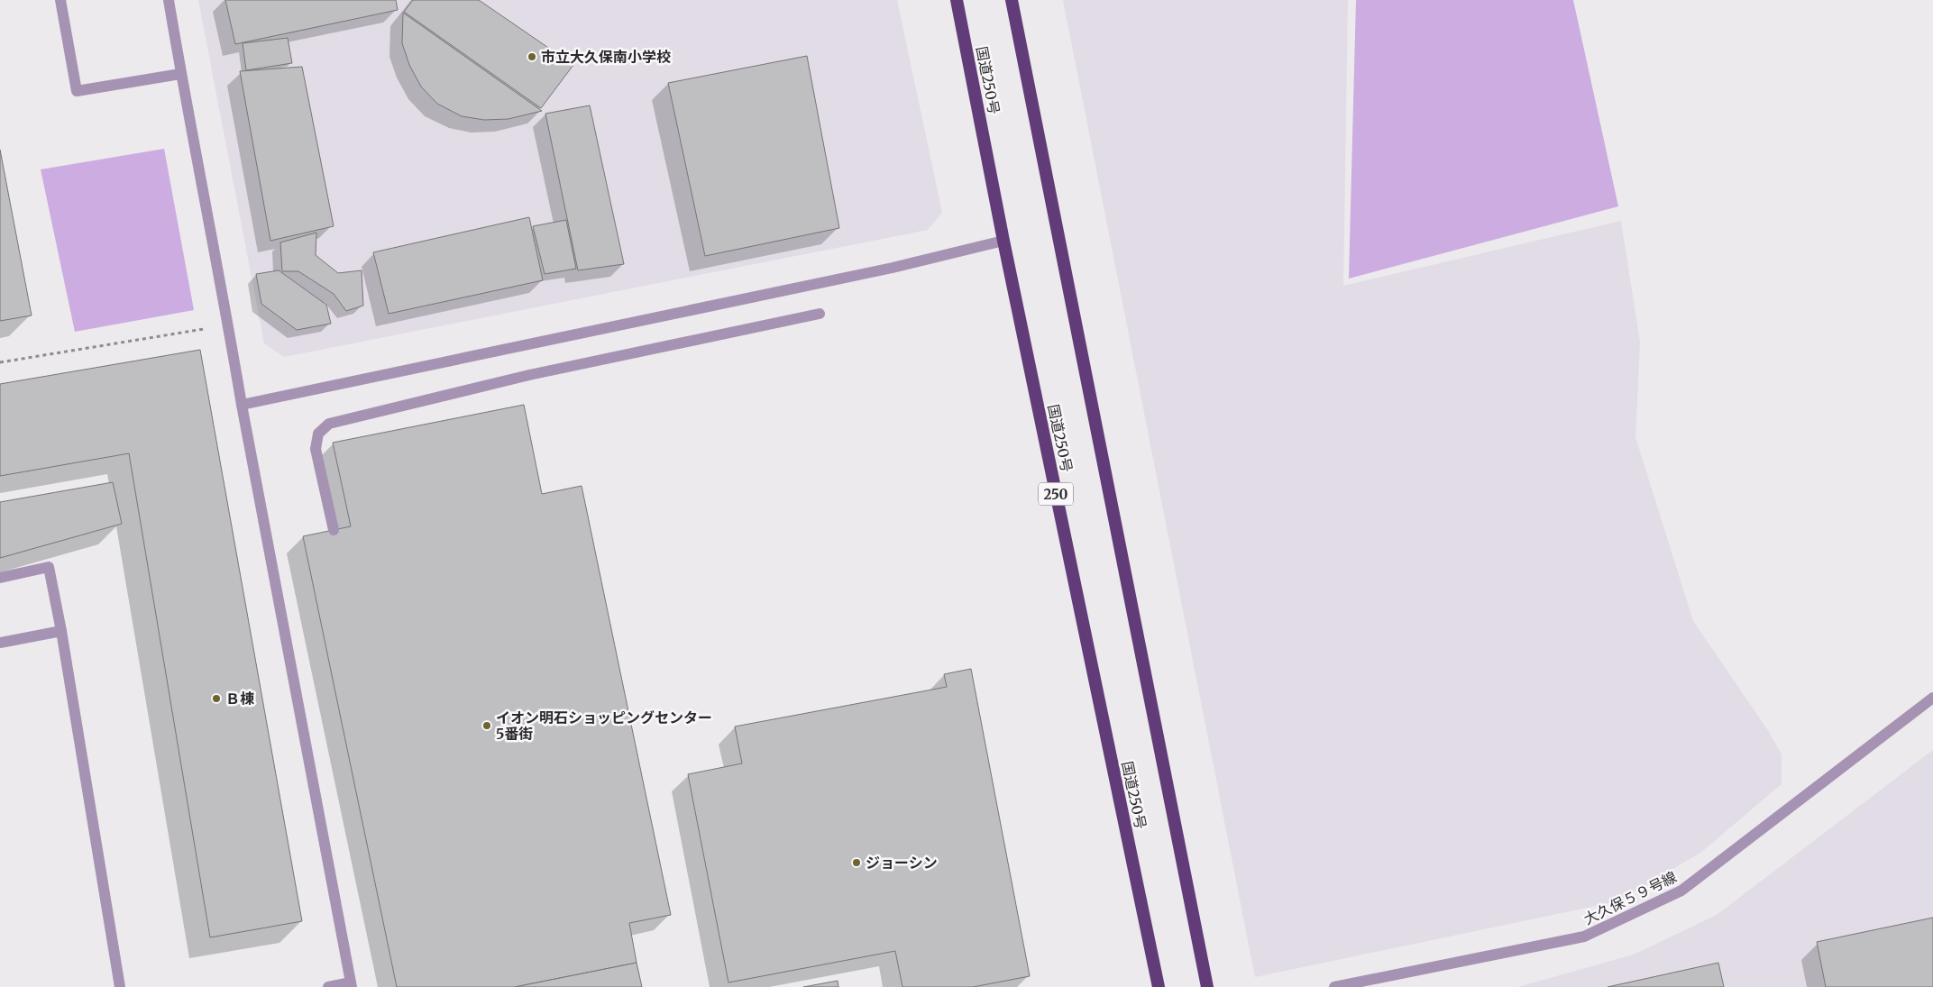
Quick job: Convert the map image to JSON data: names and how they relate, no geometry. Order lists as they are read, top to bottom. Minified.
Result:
{"streets":{"highway":["国道250号","250"],"street":["大久保５９号線"]},"places":["市立大久保南小学校","Ｂ棟","イオン明石ショッピングセンター 5番街","ジョーシン"]}
